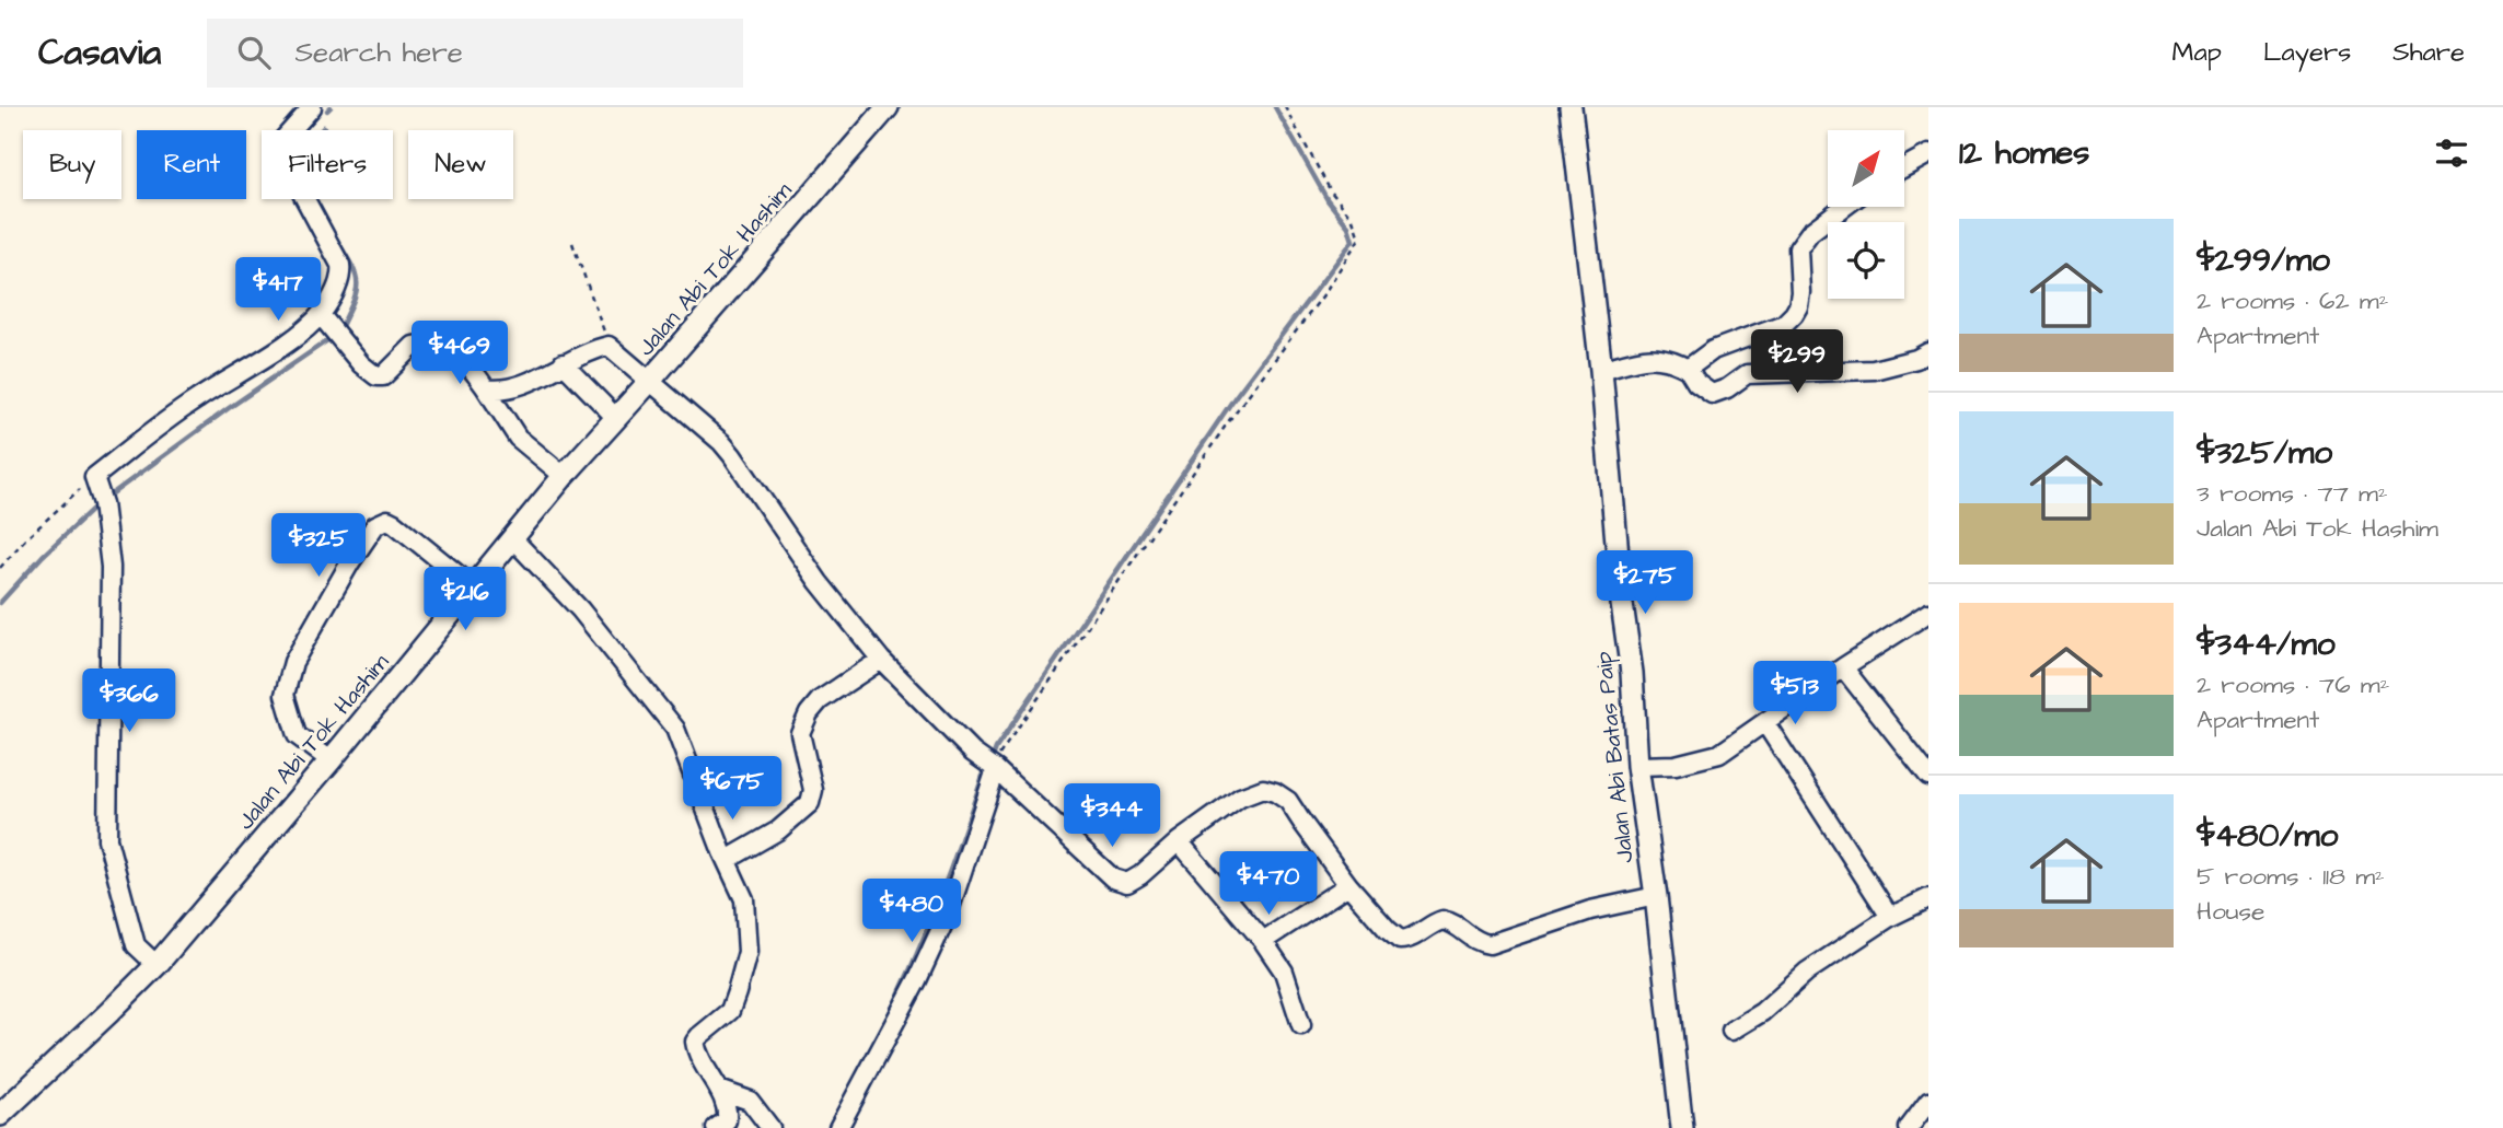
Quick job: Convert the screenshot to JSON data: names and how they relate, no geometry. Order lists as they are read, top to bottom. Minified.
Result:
{"streets":{"main road":["Jalan Abi Tok Hashim","Jalan Abi Batas Paip"]},"north":"top right","page":{"header":"Casavia","search":"Search here","nav":["Map","Layers","Share"],"heading":"12 homes","chip":["Buy","Rent","Filters","New"],"list":[{"name":"$299/mo","note":"2 rooms · 62 m² · Apartment"},{"name":"$325/mo","note":"3 rooms · 77 m² · Jalan Abi Tok Hashim"},{"name":"$344/mo","note":"2 rooms · 76 m² · Apartment"},{"name":"$480/mo","note":"5 rooms · 118 m² · House"}],"price":["$417","$469","$299","$325","$275","$216","$513","$366","$675","$344","$470","$480"]}}
